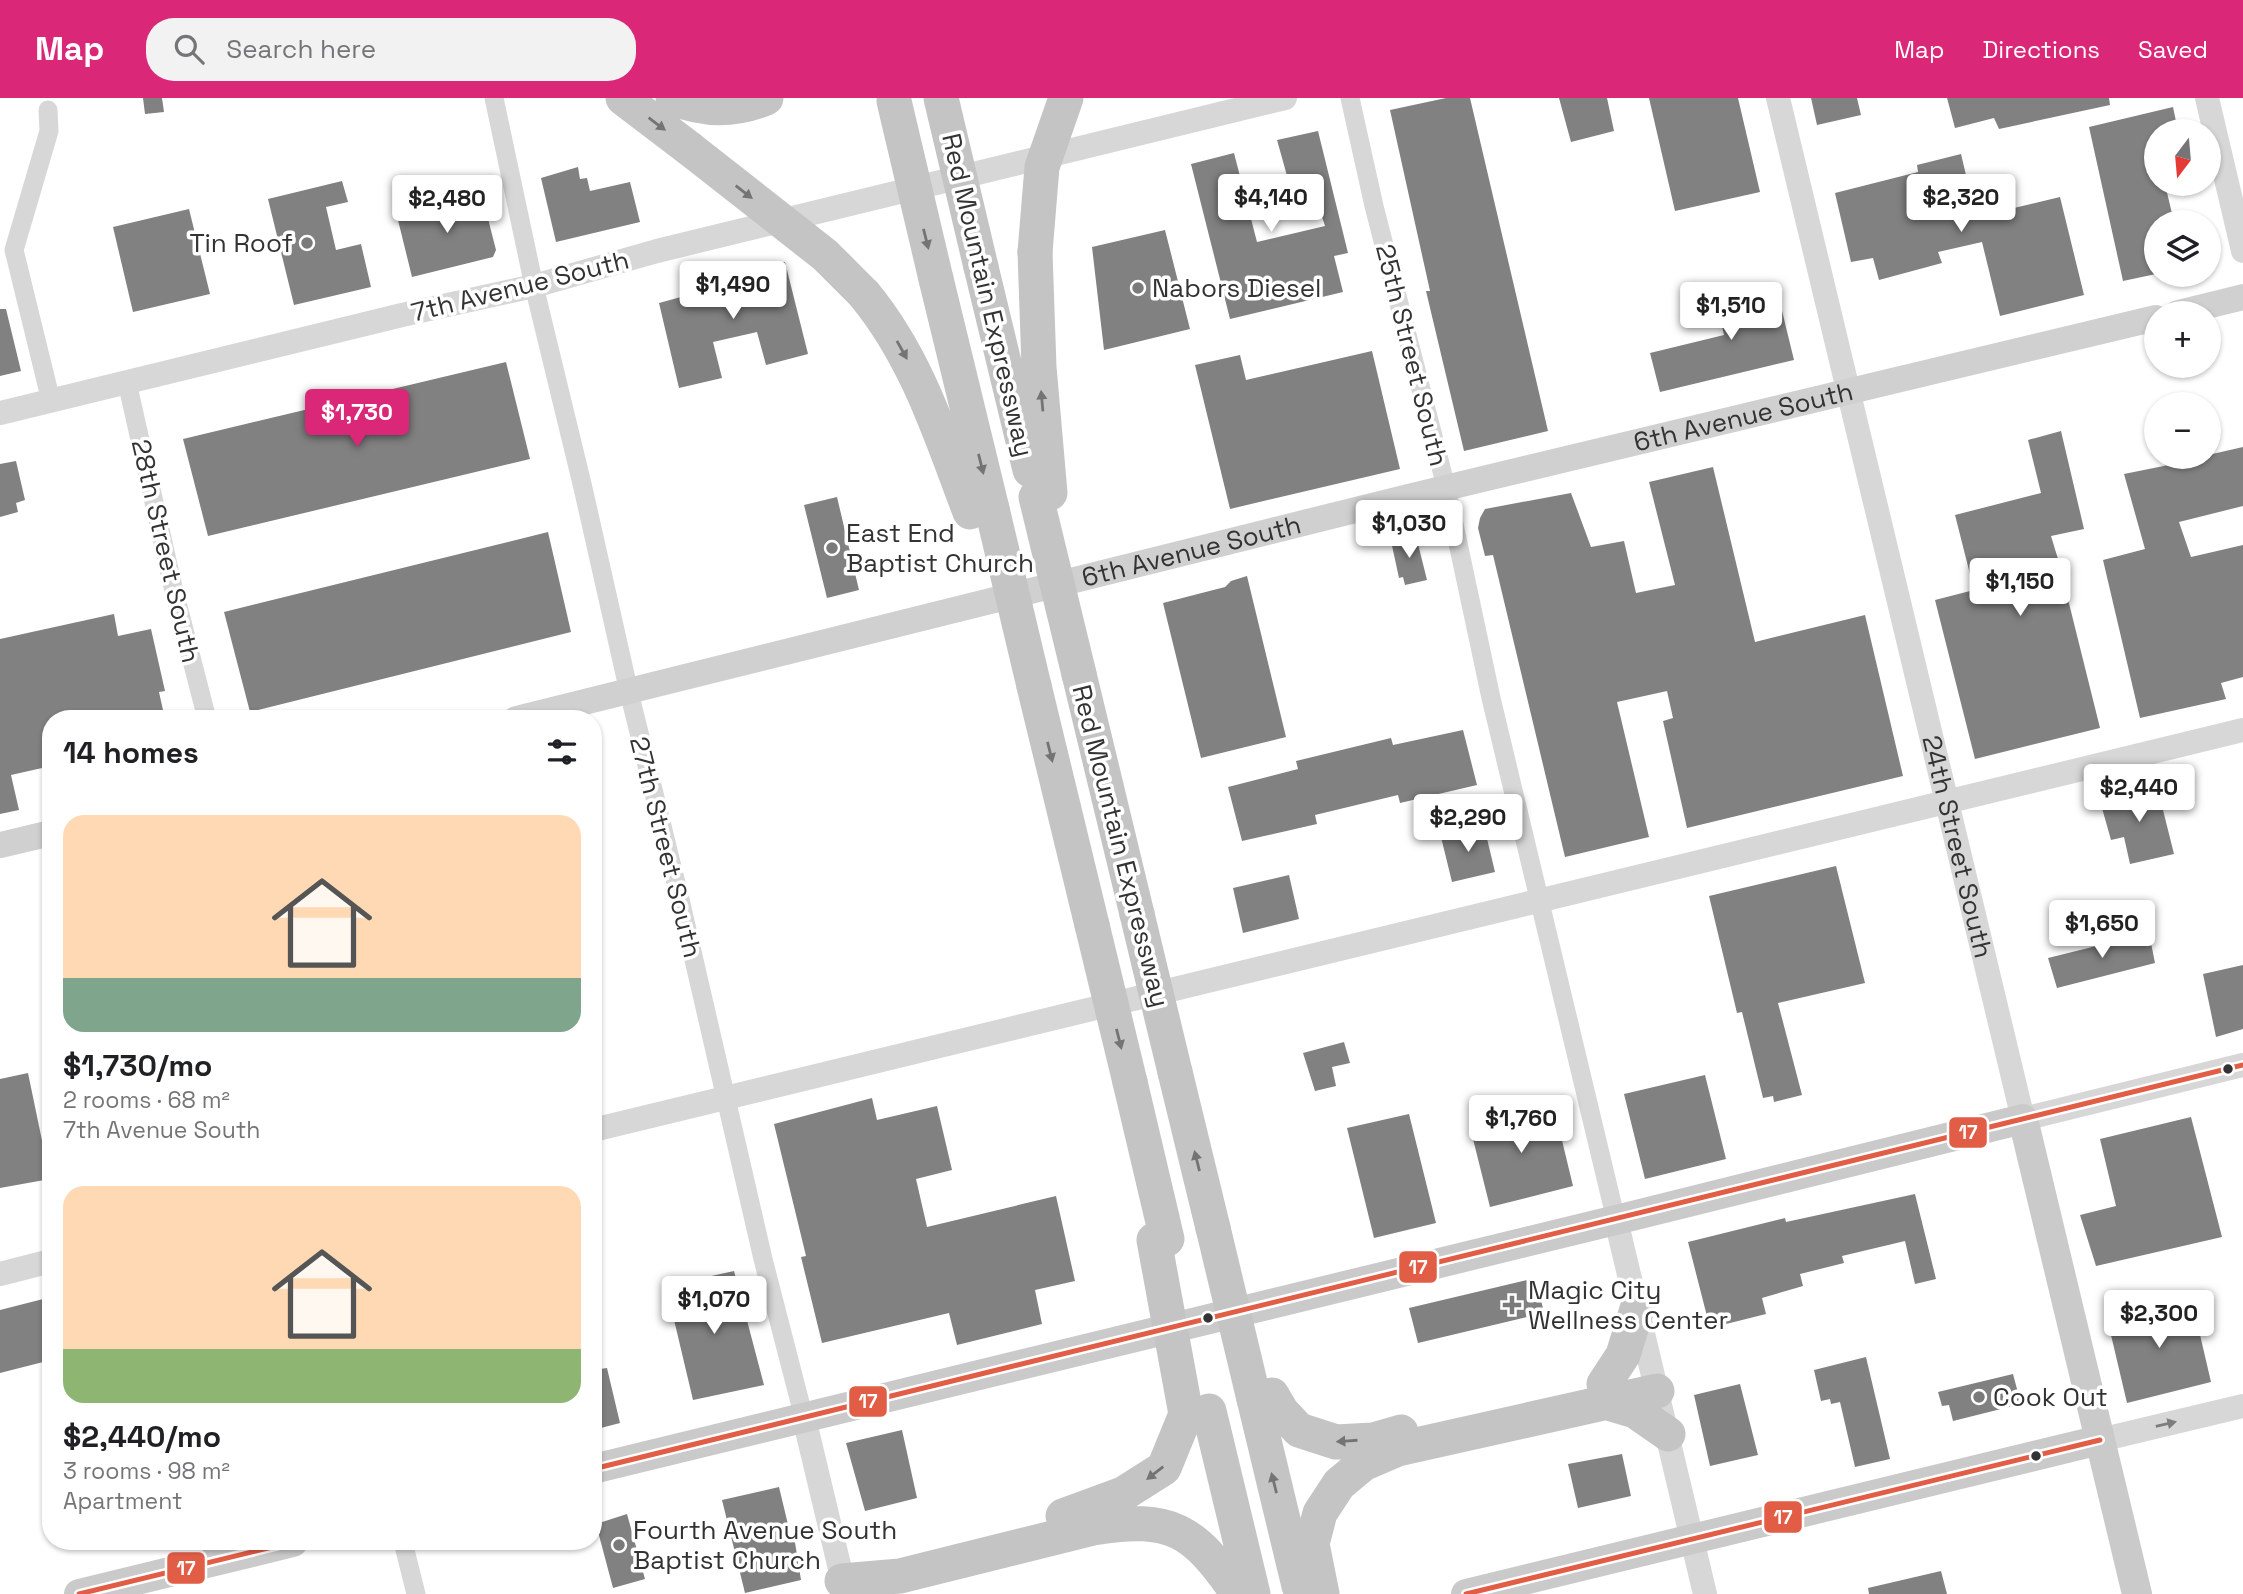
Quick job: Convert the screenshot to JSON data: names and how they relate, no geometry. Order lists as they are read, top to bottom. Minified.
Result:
{"streets":{"highway":["Red Mountain Expressway"],"main road":["6th Avenue South","24th Street South"],"street":["7th Avenue South","25th Street South","28th Street South","27th Street South"]},"crossings":[["7th Avenue South","28th Street South"],["7th Avenue South","27th Street South"],["25th Street South","6th Avenue South"],["6th Avenue South","24th Street South"],["6th Avenue South","27th Street South"]],"places":{"other":["Tin Roof","Nabors Diesel","East End Baptist Church","Cook Out","Fourth Avenue South Baptist Church"],"health":["Magic City Wellness Center"]},"lines":["transit line 17"],"north":"bottom","page":{"header":"Map","search":"Search here","nav":["Map","Directions","Saved"],"map_buttons":["+","−"],"price":["$4,140","$2,320","$2,480","$1,490","$1,510","$1,730","$1,030","$1,150","$2,440","$2,290","$1,650","$1,760","$1,070","$2,300"],"heading":"14 homes","list":[{"name":"$1,730/mo","note":"2 rooms · 68 m² · 7th Avenue South"},{"name":"$2,440/mo","note":"3 rooms · 98 m² · Apartment"}]}}
